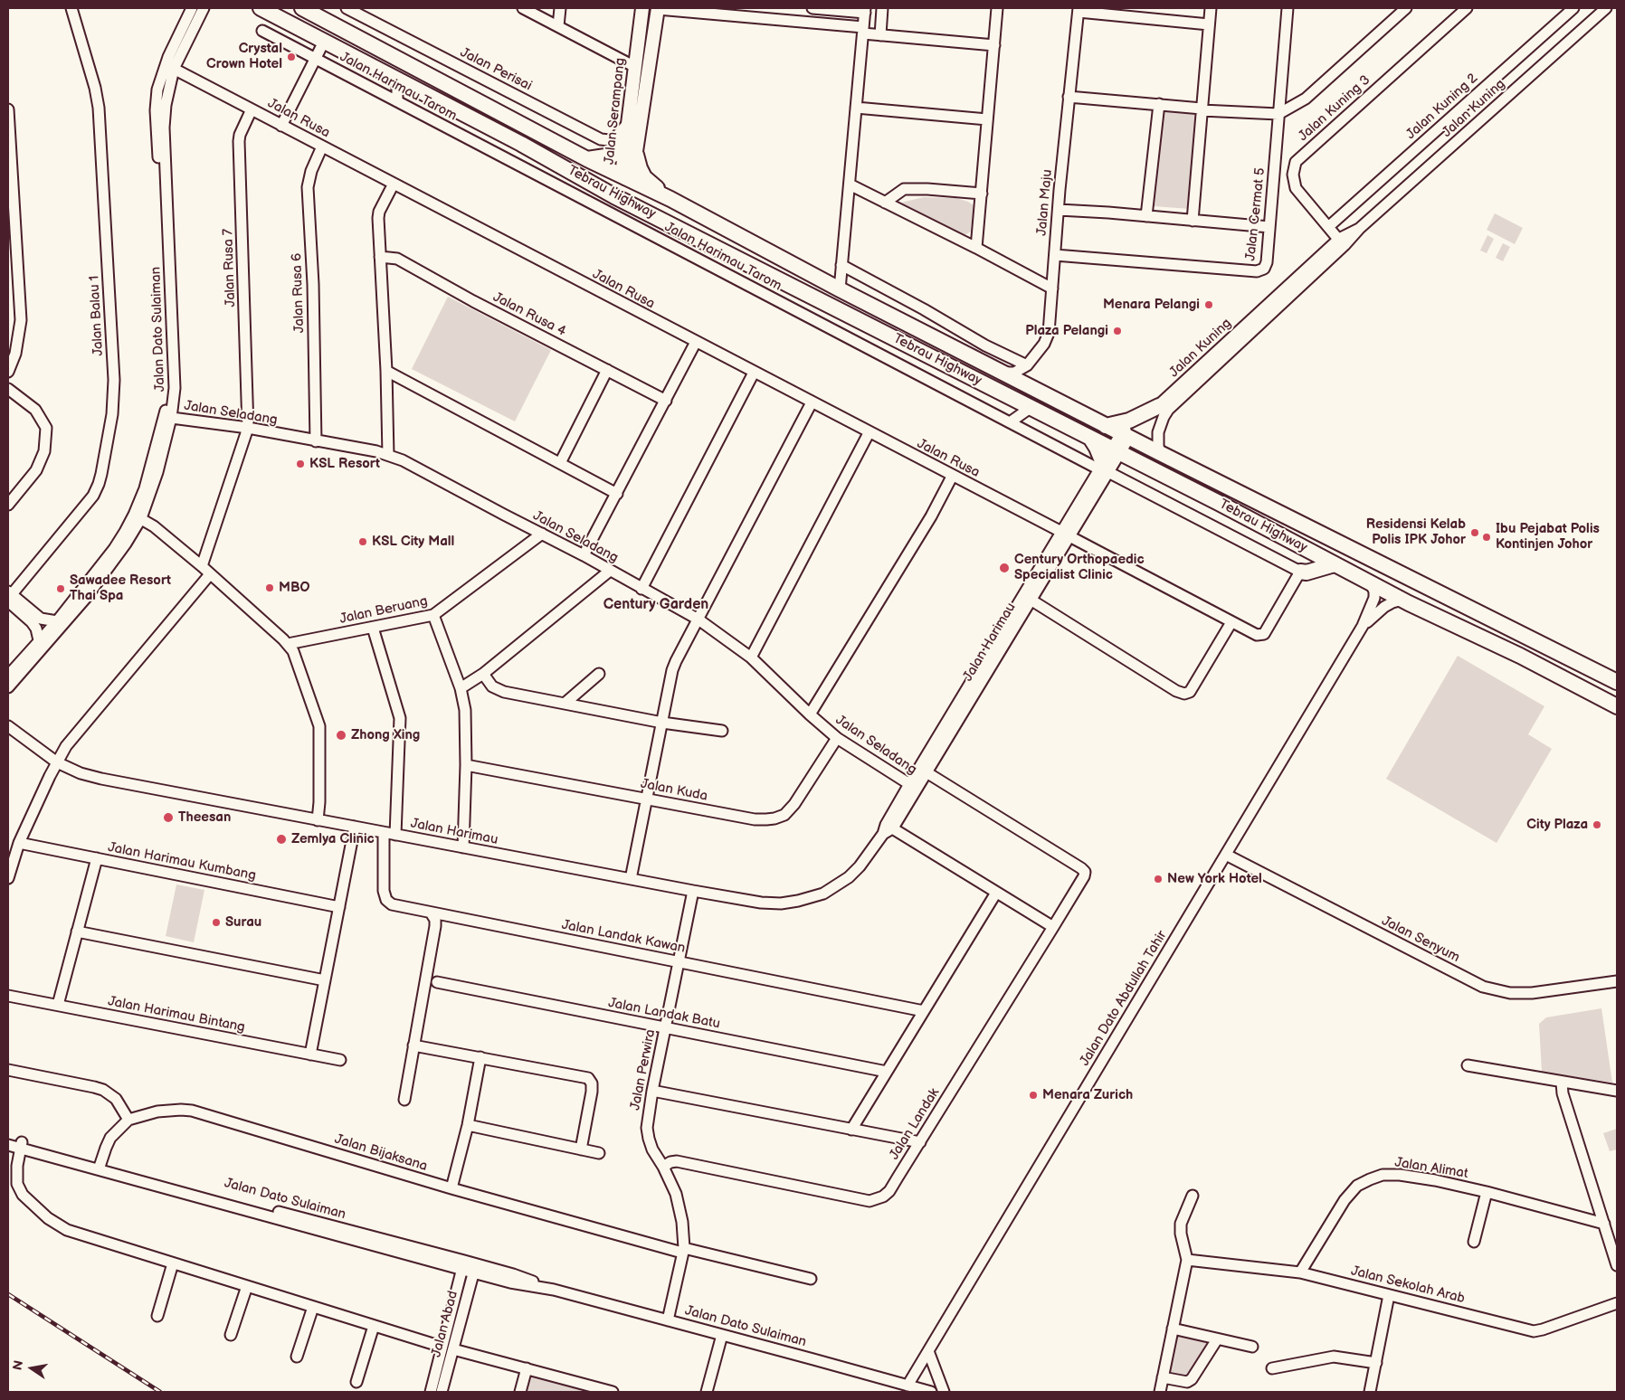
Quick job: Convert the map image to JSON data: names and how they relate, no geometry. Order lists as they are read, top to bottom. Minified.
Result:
{"streets":{"highway":["Tebrau Highway"],"main road":["Jalan Serampang"],"street":["Jalan Perisai","Jalan Harimau Tarom","Jalan Kuning 2","Jalan Kuning 3","Jalan Kuning","Jalan Rusa","Jalan Maju","Jalan Cermat 5","Jalan Rusa 7","Jalan Rusa 6","Jalan Rusa 4","Jalan Balau 1","Jalan Dato Sulaiman","Jalan Seladang","Jalan Beruang","Jalan Harimau","Jalan Kuda","Jalan Harimau Kumbang","Jalan Landak Kawan","Jalan Senyum","Jalan Dato Abdullah Tahir","Jalan Landak Batu","Jalan Harimau Bintang","Jalan Perwira","Jalan Landak","Jalan Bijaksana","Jalan Alimat","Jalan Sekolah Arab","Jalan Abad"]},"crossings":[["Jalan Perisai","Jalan Serampang"],["Jalan Harimau Tarom","Jalan Rusa"],["Jalan Harimau Tarom","Jalan Harimau"],["Jalan Kuning 2","Jalan Kuning 3"],["Jalan Kuning 3","Jalan Kuning"],["Jalan Kuning","Tebrau Highway"],["Jalan Kuning","Jalan Harimau"],["Jalan Serampang","Tebrau Highway"],["Jalan Rusa","Jalan Rusa 7"],["Jalan Rusa","Jalan Rusa 6"],["Jalan Rusa","Jalan Dato Sulaiman"],["Jalan Rusa","Jalan Harimau"],["Tebrau Highway","Jalan Harimau"],["Tebrau Highway","Jalan Dato Abdullah Tahir"],["Jalan Maju","Jalan Cermat 5"],["Jalan Rusa 7","Jalan Seladang"],["Jalan Rusa 6","Jalan Seladang"],["Jalan Dato Sulaiman","Jalan Seladang"],["Jalan Dato Sulaiman","Jalan Dato Abdullah Tahir"],["Jalan Dato Sulaiman","Jalan Perwira"],["Jalan Dato Sulaiman","Jalan Bijaksana"],["Jalan Dato Sulaiman","Jalan Abad"],["Jalan Seladang","Jalan Beruang"],["Jalan Seladang","Jalan Harimau"],["Jalan Seladang","Jalan Kuda"],["Jalan Harimau","Jalan Landak Kawan"],["Jalan Harimau","Jalan Perwira"],["Jalan Harimau","Jalan Landak"],["Jalan Landak Kawan","Jalan Perwira"],["Jalan Senyum","Jalan Dato Abdullah Tahir"],["Jalan Landak Batu","Jalan Perwira"],["Jalan Perwira","Jalan Landak"],["Jalan Perwira","Jalan Bijaksana"],["Jalan Alimat","Jalan Sekolah Arab"]],"districts":["Century Garden"],"places":["Crystal Crown Hotel","Menara Pelangi","Plaza Pelangi","KSL Resort","Residensi Kelab Polis IPK Johor","Ibu Pejabat Polis Kontinjen Johor","KSL City Mall","Century Orthopaedic Specialist Clinic","MBO","Sawadee Resort Thai Spa","Zhong Xing","Theesan","City Plaza","Zemlya Clinic","New York Hotel","Surau","Menara Zurich"],"north":"left"}
